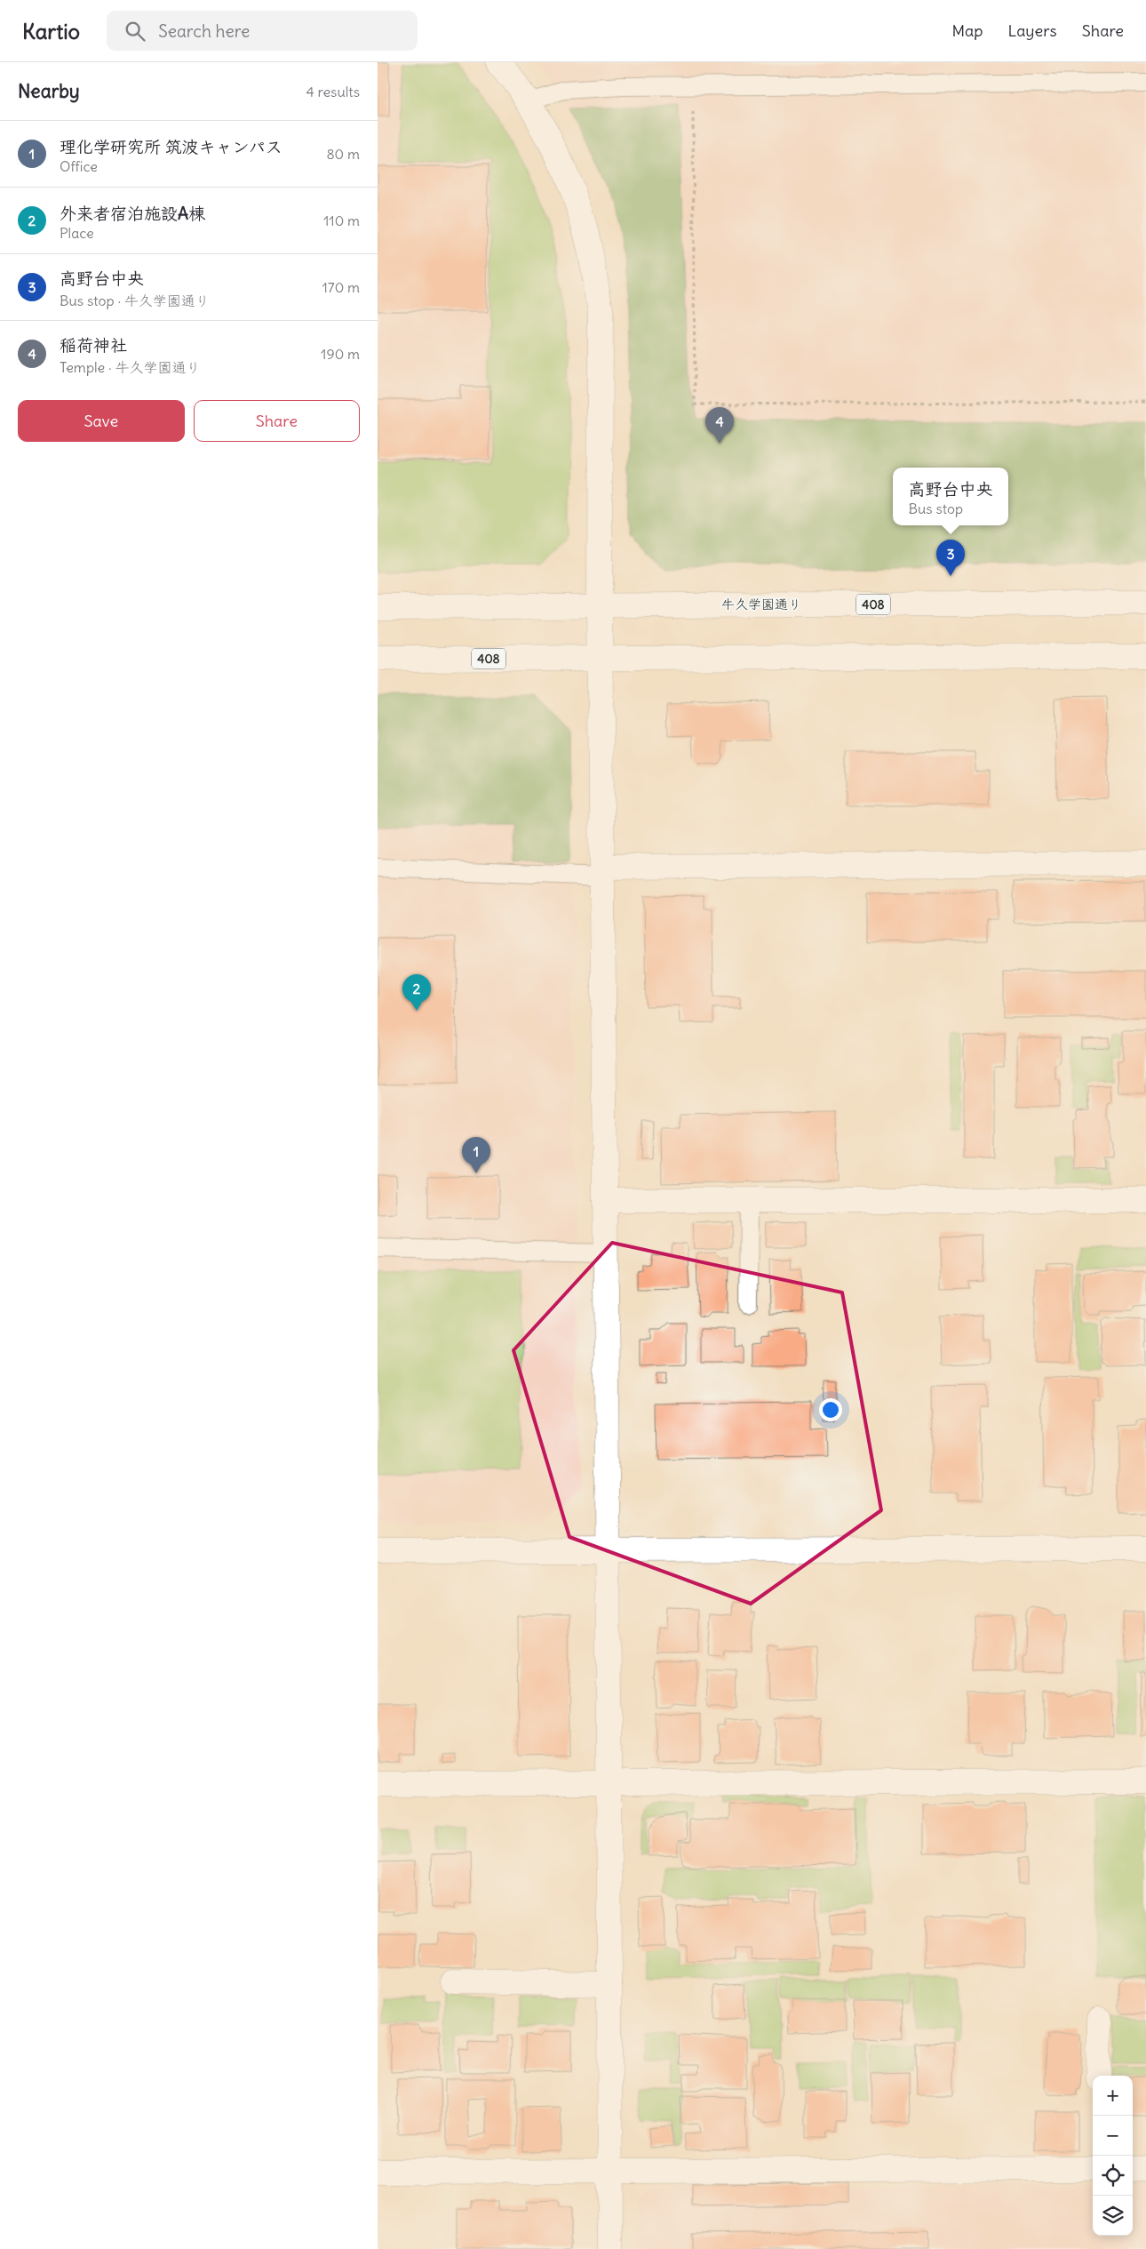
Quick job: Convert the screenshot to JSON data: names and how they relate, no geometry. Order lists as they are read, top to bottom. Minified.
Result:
{"streets":{"main road":["牛久学園通り","408"]},"page":{"header":"Kartio","search":"Search here","nav":["Map","Layers","Share"],"heading":["Nearby","4 results"],"list":[{"mark":"1","name":"理化学研究所 筑波キャンパス","note":"Office","value":"80 m"},{"mark":"2","name":"外来者宿泊施設A棟","note":"Place","value":"110 m"},{"mark":"3","name":"高野台中央","note":"Bus stop · 牛久学園通り","value":"170 m"},{"mark":"4","name":"稲荷神社","note":"Temple · 牛久学園通り","value":"190 m"}],"buttons":["Save","Share"],"pins":["4","3","2","1"],"popup":["高野台中央","Bus stop"],"map_buttons":["+","−"]}}
